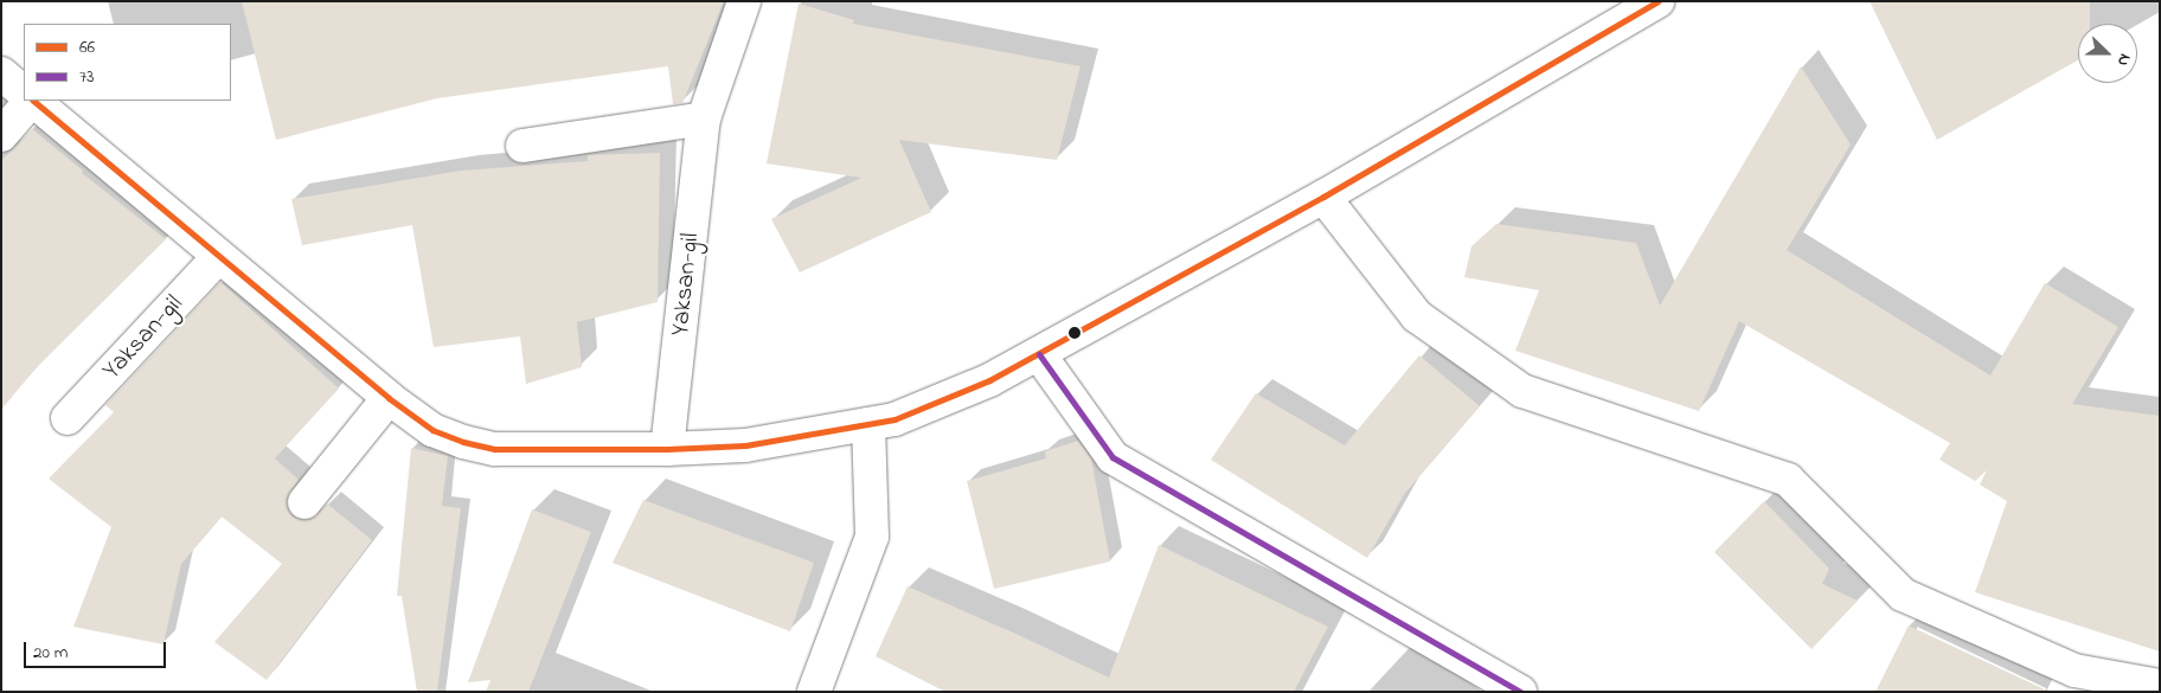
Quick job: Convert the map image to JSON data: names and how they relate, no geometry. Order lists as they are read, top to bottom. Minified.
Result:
{"streets":{"street":["Yaksan-gil"]},"lines":["transit line 66","transit line 73"],"legend":["66","73"],"scale_bar":"20 m","north":"right"}
